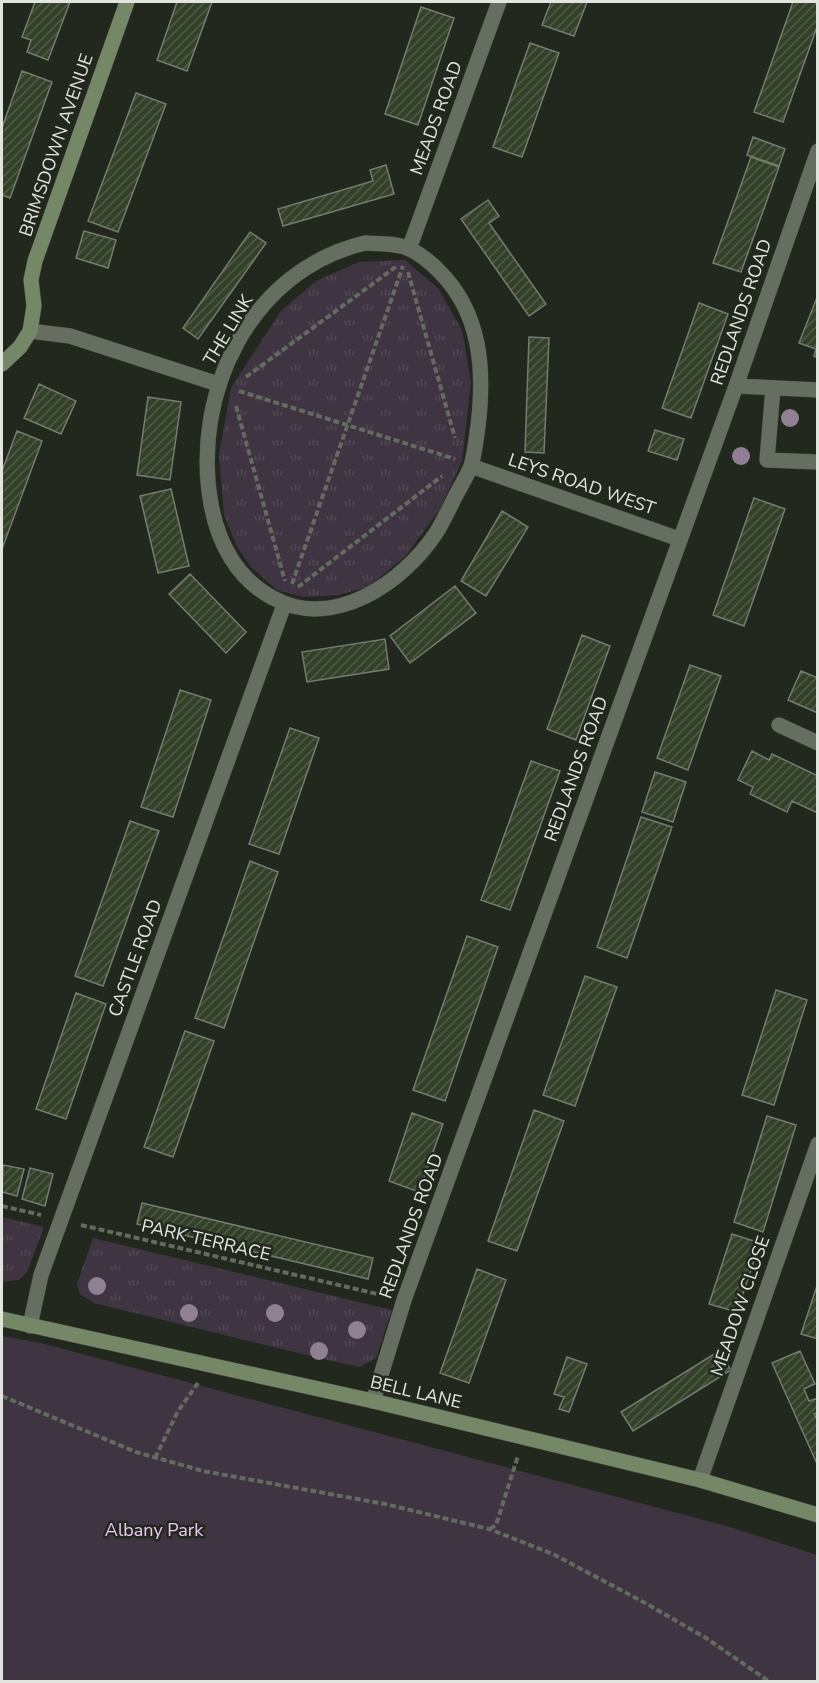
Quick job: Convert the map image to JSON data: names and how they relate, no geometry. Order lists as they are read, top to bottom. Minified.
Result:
{"streets":{"street":["MEADS ROAD","BRIMSDOWN AVENUE","REDLANDS ROAD","THE LINK","LEYS ROAD WEST","CASTLE ROAD","MEADOW CLOSE","BELL LANE"],"path":["PARK TERRACE"]},"crossings":[["MEADS ROAD","THE LINK"],["REDLANDS ROAD","LEYS ROAD WEST"],["REDLANDS ROAD","PARK TERRACE"],["REDLANDS ROAD","BELL LANE"],["THE LINK","LEYS ROAD WEST"],["THE LINK","CASTLE ROAD"],["CASTLE ROAD","PARK TERRACE"],["CASTLE ROAD","BELL LANE"],["MEADOW CLOSE","BELL LANE"]],"parks":["Albany Park"]}
